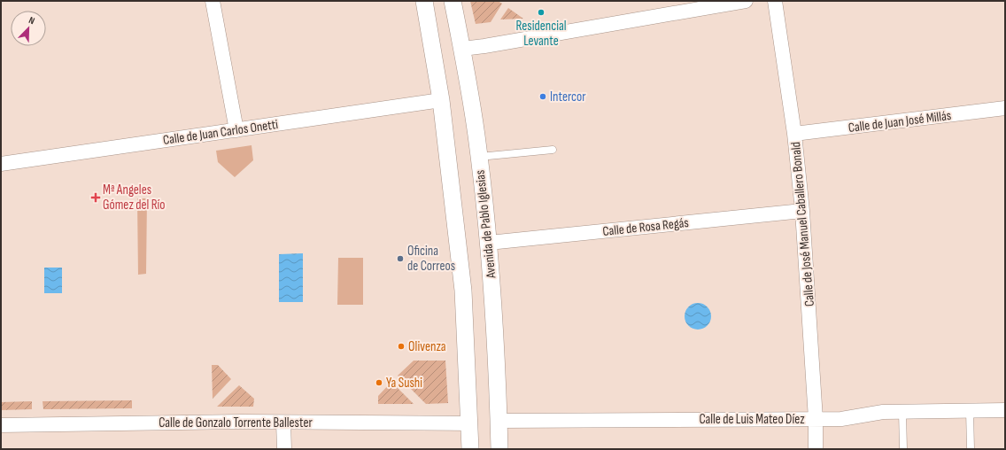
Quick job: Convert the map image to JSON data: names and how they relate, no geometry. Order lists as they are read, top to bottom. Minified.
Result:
{"streets":{"street":["Calle de Juan José Millás","Calle de Juan Carlos Onetti","Avenida de Pablo Iglesias","Calle de José Manuel Caballero Bonald","Calle de Rosa Regás","Calle de Luis Mateo Díez","Calle de Gonzalo Torrente Ballester"]},"crossings":[["Calle de Juan José Millás","Calle de José Manuel Caballero Bonald"],["Avenida de Pablo Iglesias","Calle de Rosa Regás"],["Avenida de Pablo Iglesias","Calle de Luis Mateo Díez"],["Calle de José Manuel Caballero Bonald","Calle de Rosa Regás"],["Calle de José Manuel Caballero Bonald","Calle de Luis Mateo Díez"]],"places":{"other":["Residencial Levante","Intercor","Oficina de Correos","Olivenza","Ya Sushi"],"health":["Mª Angeles Gómez del Río"]},"north":"top right"}
